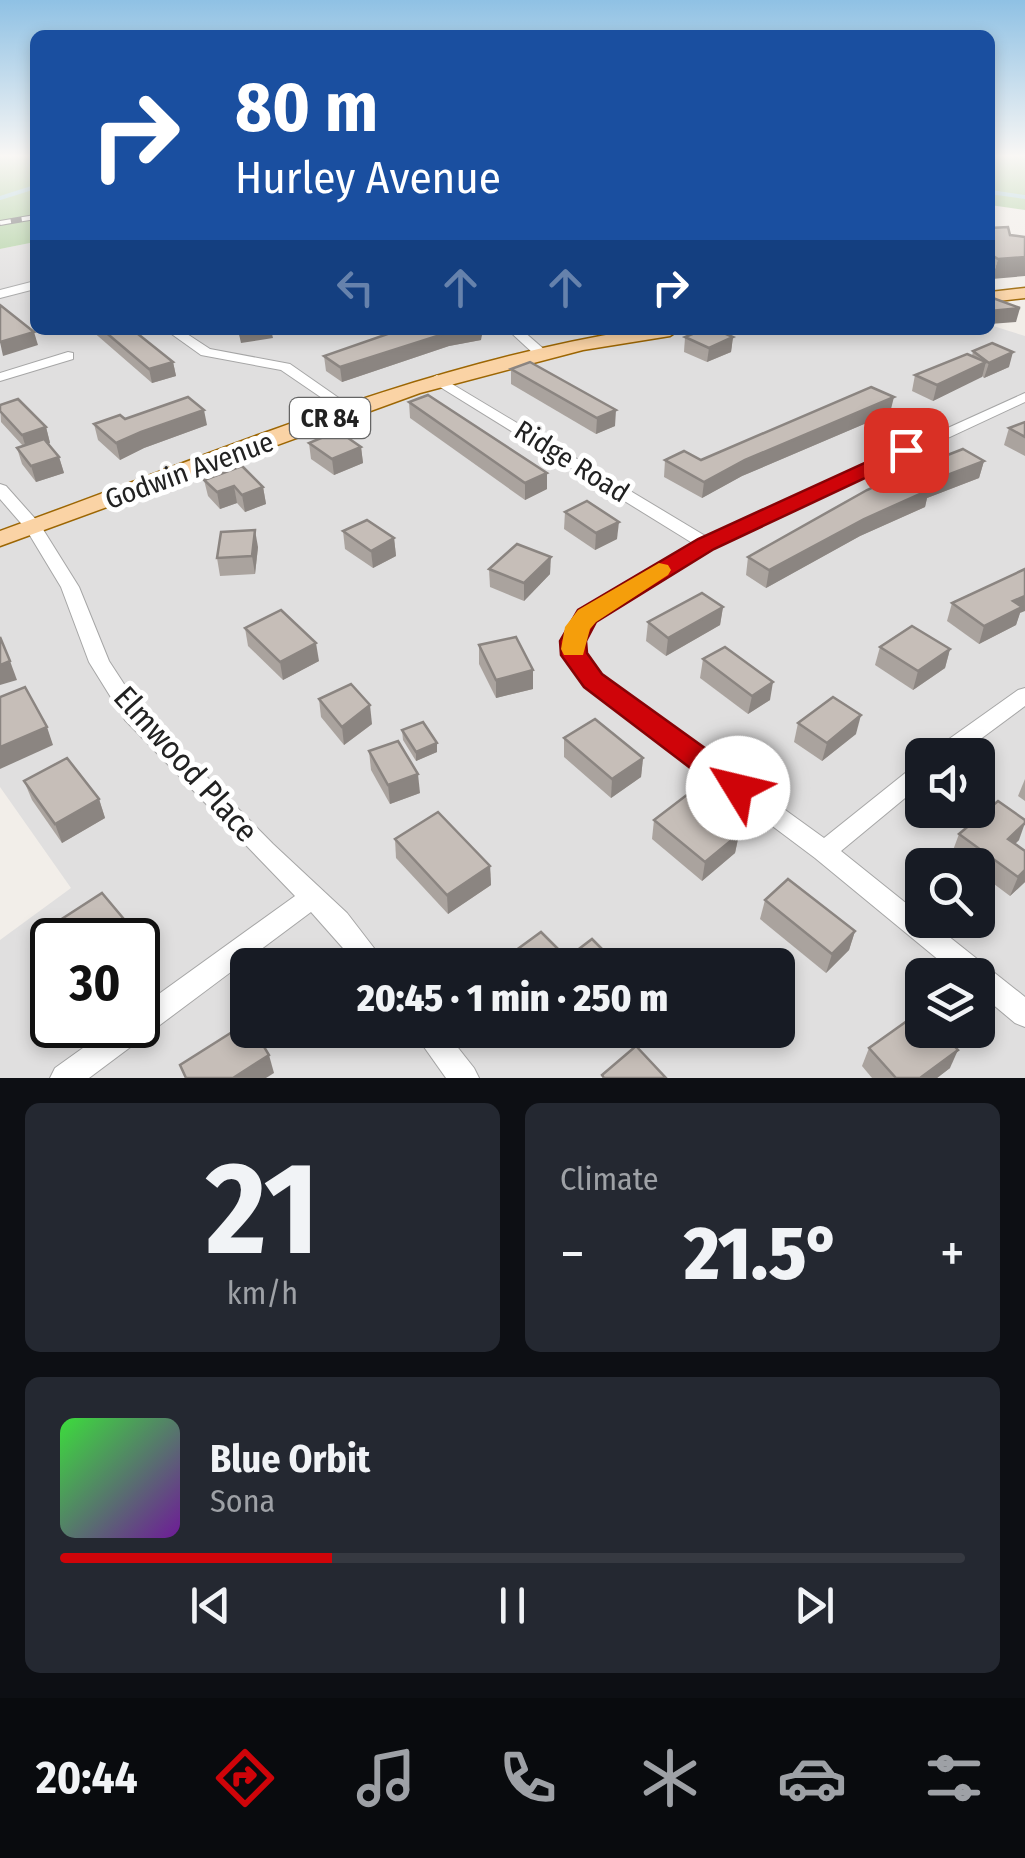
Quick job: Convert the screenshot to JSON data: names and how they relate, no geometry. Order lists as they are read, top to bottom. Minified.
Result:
{"streets":{"main road":["CR 84","Godwin Avenue"],"street":["Ridge Road","Elmwood Place"]},"crossings":[["Ridge Road","Godwin Avenue"],["Godwin Avenue","Elmwood Place"]],"page":{"turn":["80 m","Hurley Avenue"],"limit":"30","trip":"20:45 · 1 min · 250 m","tile":[["21","km/h"],"Climate"],"heat":["−","21.5°","+"],"song":["Blue Orbit","Sona"],"tabs":"20:44"}}
